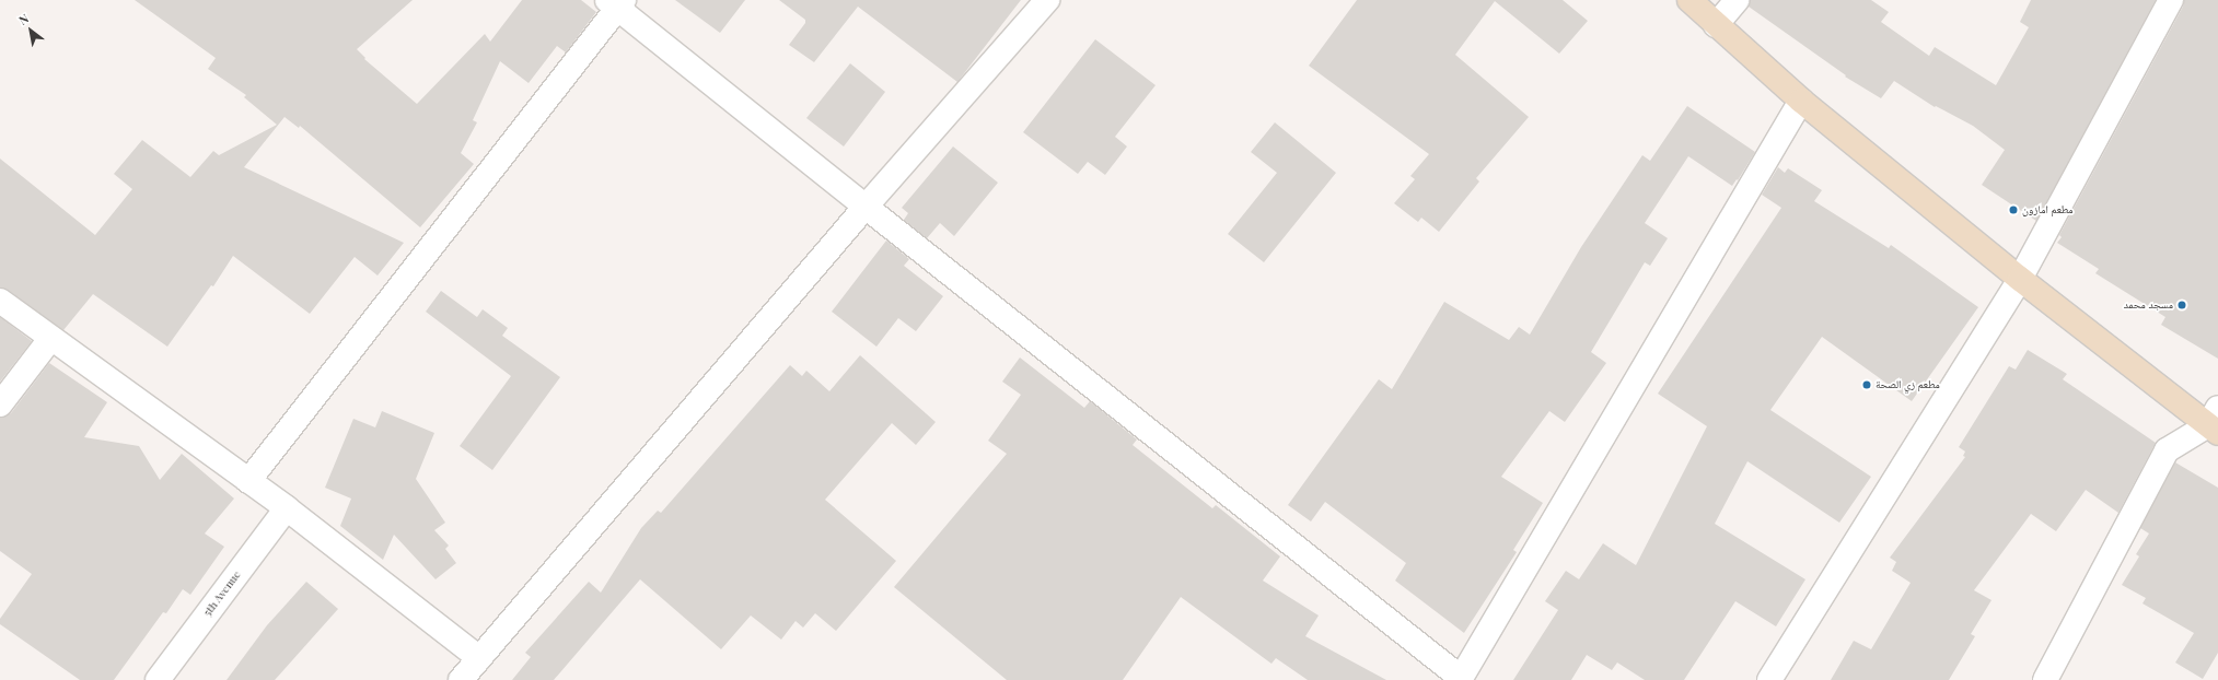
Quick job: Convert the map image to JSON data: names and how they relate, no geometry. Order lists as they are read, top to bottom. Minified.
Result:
{"streets":{"street":["5th Avenue"]},"places":["مطعم امازون","مسجد محمد","مطعم زي الصحة"],"north":"top left"}
